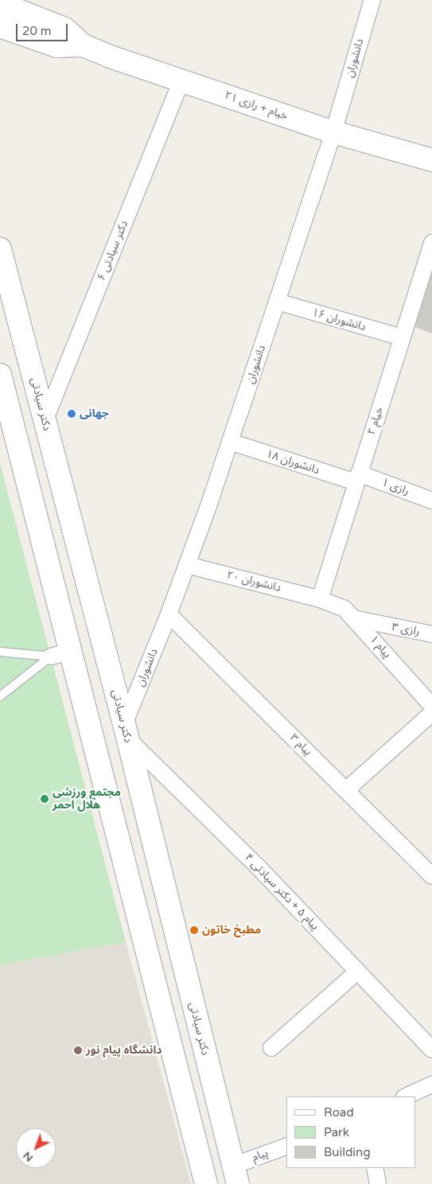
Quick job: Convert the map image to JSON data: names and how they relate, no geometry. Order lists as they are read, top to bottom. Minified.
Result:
{"streets":{"street":["دانشوران","خیام + رازی ۲۱","دکتر سیادتی ۶","دانشوران ۱۶","دکتر سیادتی","خیام ۲","دانشوران ۱۸","رازی ۱","دانشوران ۲۰","رازی ۳","پیام ۱","پیام ۳","پیام ۵ + دکتر سیادتی ۴","پیام"]},"crossings":[["دانشوران","خیام + رازی ۲۱"],["دانشوران","دانشوران ۱۶"],["دانشوران","دکتر سیادتی"],["دانشوران","دانشوران ۱۸"],["دانشوران","دانشوران ۲۰"],["دانشوران","پیام ۳"],["دانشوران","پیام ۵ + دکتر سیادتی ۴"],["خیام + رازی ۲۱","دکتر سیادتی ۶"],["دکتر سیادتی ۶","دکتر سیادتی"],["دانشوران ۱۶","خیام ۲"],["دکتر سیادتی","پیام ۵ + دکتر سیادتی ۴"],["دکتر سیادتی","پیام"],["خیام ۲","دانشوران ۱۸"],["خیام ۲","رازی ۱"],["خیام ۲","دانشوران ۲۰"],["خیام ۲","پیام ۱"],["دانشوران ۱۸","رازی ۱"],["دانشوران ۲۰","پیام ۱"],["رازی ۳","پیام ۱"]],"places":["جهانی","مجتمع ورزشی هلال احمر","مطبخ خاتون","دانشگاه پیام نور"],"legend":["Road","Park","Building"],"scale_bar":"20 m","north":"bottom left"}
